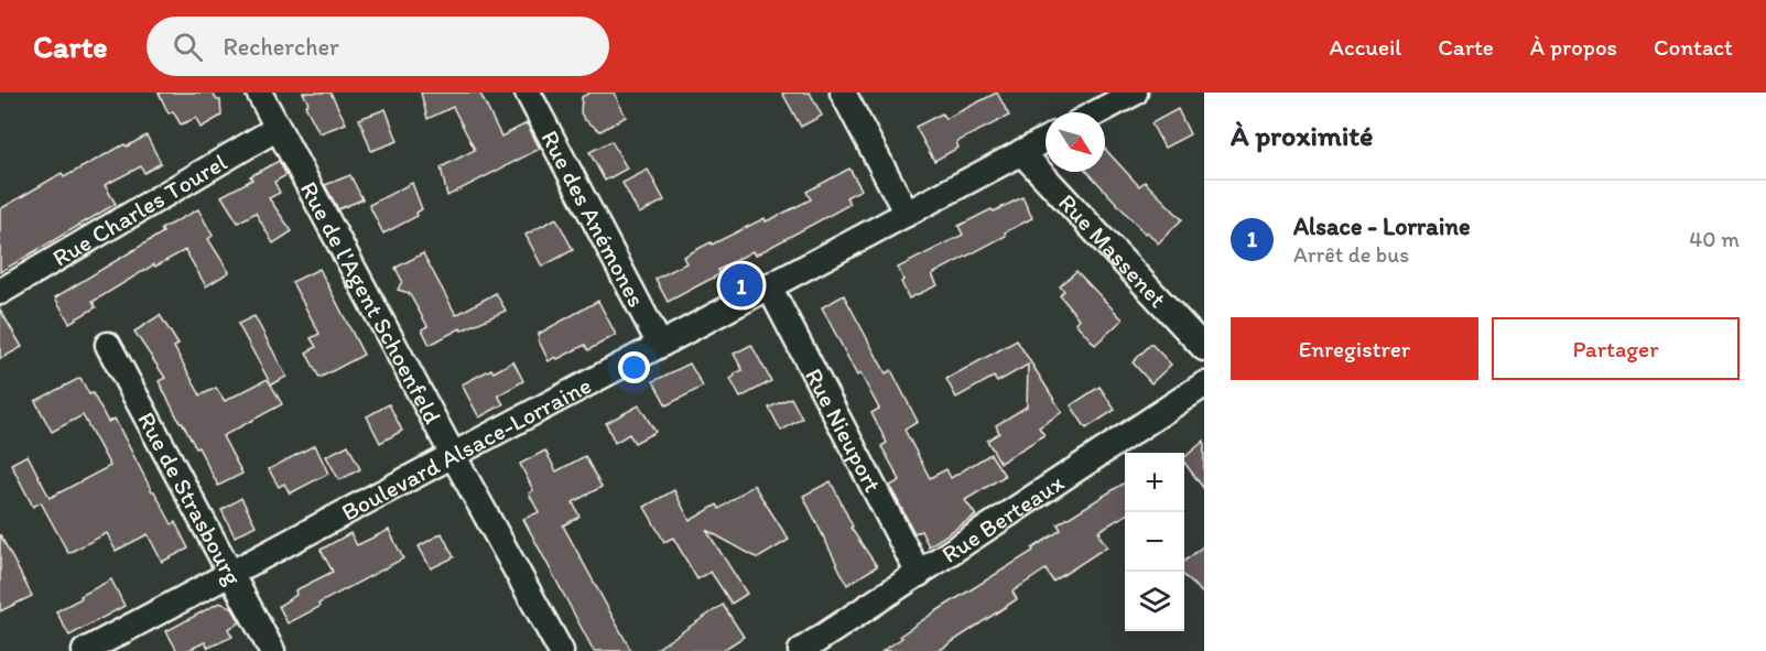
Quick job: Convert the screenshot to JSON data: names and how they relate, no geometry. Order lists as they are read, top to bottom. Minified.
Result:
{"streets":{"street":["Rue Charles Tourel","Rue des Anémones","Rue Massenet","Rue de l'Agent Schoenfeld","Rue Nieuport","Boulevard Alsace-Lorraine","Rue de Strasbourg","Rue Berteaux"]},"crossings":[["Rue Charles Tourel","Rue de l'Agent Schoenfeld"],["Rue des Anémones","Boulevard Alsace-Lorraine"],["Rue Massenet","Boulevard Alsace-Lorraine"],["Rue de l'Agent Schoenfeld","Boulevard Alsace-Lorraine"],["Rue Nieuport","Boulevard Alsace-Lorraine"],["Rue Nieuport","Rue Berteaux"],["Boulevard Alsace-Lorraine","Rue de Strasbourg"]],"north":"bottom right","page":{"header":"Carte","search":"Rechercher","nav":["Accueil","Carte","À propos","Contact"],"heading":"À proximité","list":[{"mark":"1","name":"Alsace - Lorraine","note":"Arrêt de bus","value":"40 m"}],"pins":"1","buttons":["Enregistrer","Partager"],"map_buttons":["+","−"]}}
